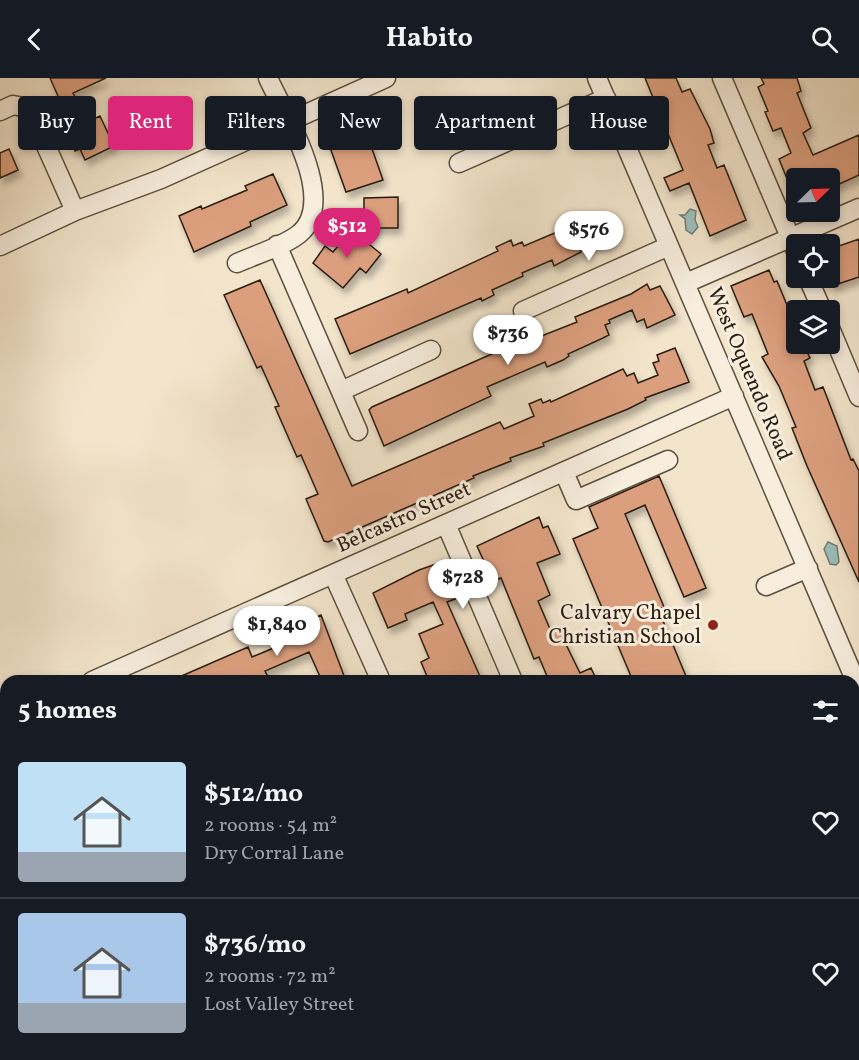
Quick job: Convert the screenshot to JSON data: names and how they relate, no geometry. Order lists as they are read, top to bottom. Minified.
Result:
{"streets":{"street":["West Oquendo Road","Belcastro Street"]},"crossings":[["West Oquendo Road","Belcastro Street"]],"places":["Calvary Chapel Christian School"],"north":"top right","page":{"header":"Habito","chip":["Buy","Rent","Filters","New","Apartment","House"],"price":["$512","$576","$736","$728","$1,840"],"heading":"5 homes","list":[{"name":"$512/mo","note":"2 rooms · 54 m² · Dry Corral Lane"},{"name":"$736/mo","note":"2 rooms · 72 m² · Lost Valley Street"}]}}
